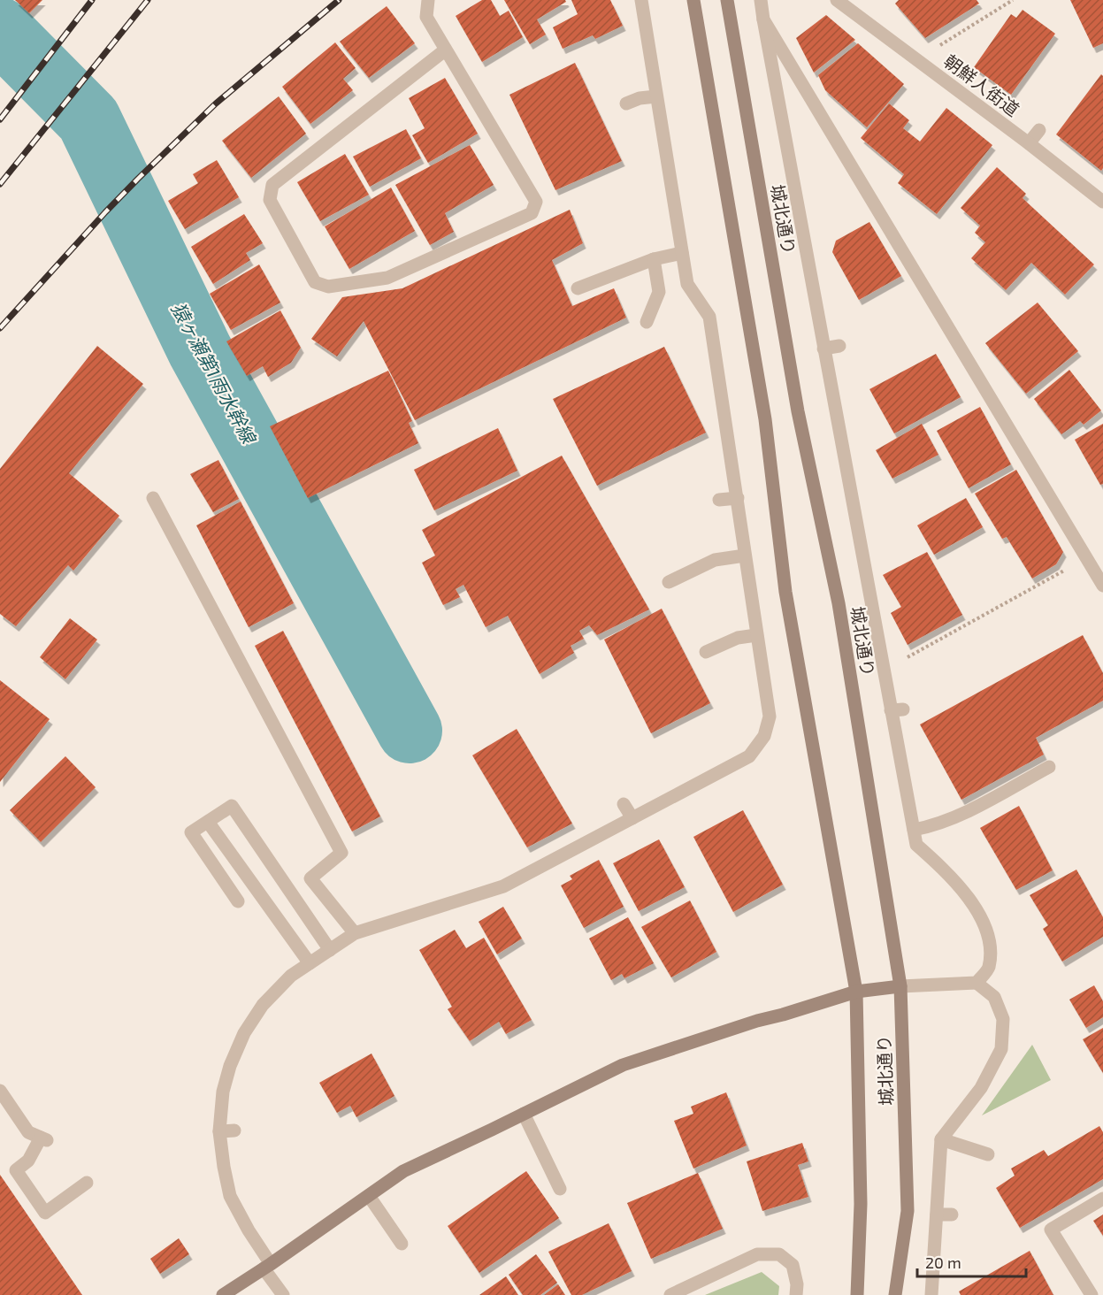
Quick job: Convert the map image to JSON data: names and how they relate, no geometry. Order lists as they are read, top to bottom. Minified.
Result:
{"streets":{"main road":["城北通り"],"street":["朝鮮人街道"]},"water":["猿ヶ瀬第1雨水幹線"],"scale_bar":"20 m"}
